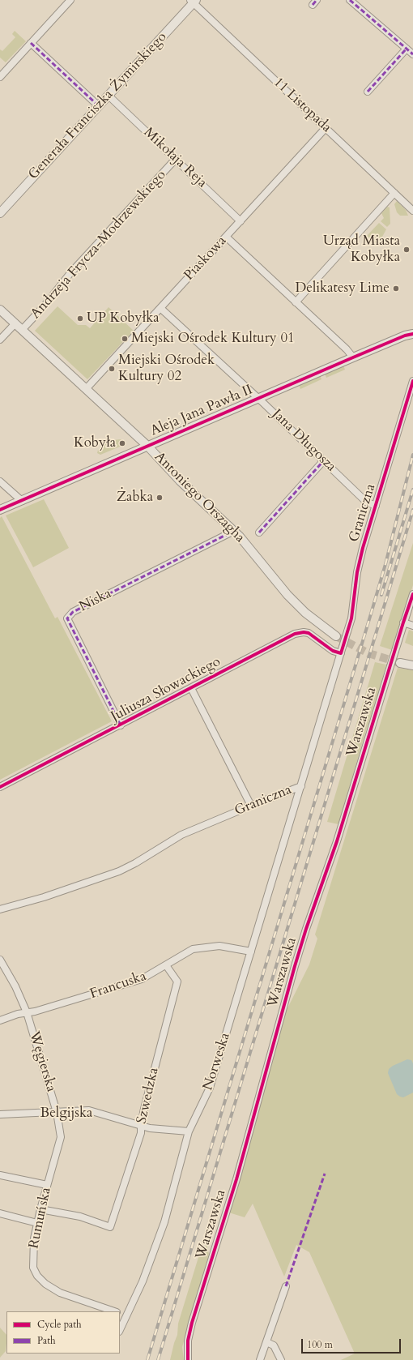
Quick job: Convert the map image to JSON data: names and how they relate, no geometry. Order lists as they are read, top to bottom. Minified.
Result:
{"streets":{"street":["11 Listopada","Generała Franciszka Żymirskiego","Mikołaja Reja","Andrzeja Frycza-Modrzewskiego","Piaskowa","Aleja Jana Pawła II","Jana Długosza","Antoniego Orszagha","Graniczna","Niska","Juliusza Słowackiego","Warszawska","Francuska","Węgierska","Norweska","Szwedzka","Belgijska","Rumuńska"]},"crossings":[["11 Listopada","Generała Franciszka Żymirskiego"],["11 Listopada","Piaskowa"],["Generała Franciszka Żymirskiego","Mikołaja Reja"],["Mikołaja Reja","Andrzeja Frycza-Modrzewskiego"],["Mikołaja Reja","Piaskowa"],["Andrzeja Frycza-Modrzewskiego","Antoniego Orszagha"],["Piaskowa","Jana Długosza"],["Piaskowa","Antoniego Orszagha"],["Aleja Jana Pawła II","Jana Długosza"],["Aleja Jana Pawła II","Antoniego Orszagha"],["Jana Długosza","Graniczna"],["Antoniego Orszagha","Niska"],["Graniczna","Juliusza Słowackiego"],["Graniczna","Norweska"],["Niska","Juliusza Słowackiego"],["Francuska","Węgierska"],["Francuska","Norweska"],["Francuska","Szwedzka"],["Węgierska","Belgijska"],["Węgierska","Rumuńska"],["Norweska","Belgijska"],["Szwedzka","Belgijska"],["Szwedzka","Rumuńska"],["Belgijska","Rumuńska"]],"places":["Urząd Miasta Kobyłka","Delikatesy Lime","UP Kobyłka","Miejski Ośrodek Kultury 01","Miejski Ośrodek Kultury 02","Kobyła","Żabka"],"legend":["Cycle path","Path"],"scale_bar":"100 m"}
